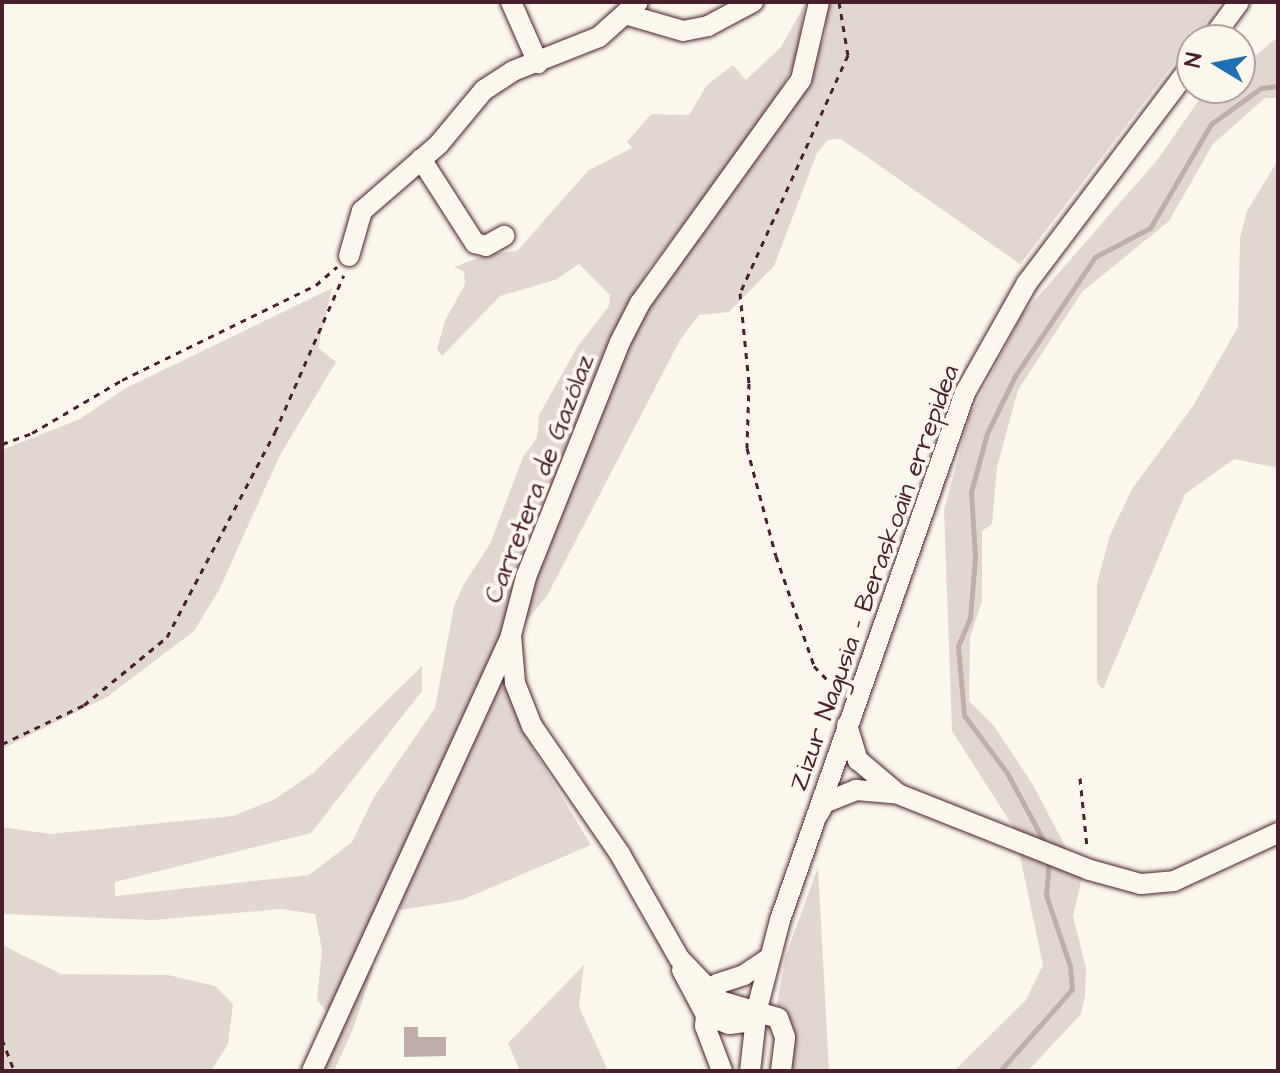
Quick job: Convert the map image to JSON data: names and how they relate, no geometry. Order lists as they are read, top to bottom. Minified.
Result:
{"streets":{"street":["Carretera de Gazólaz","Zizur Nagusia - Beraskoain errepidea"]},"north":"left"}
